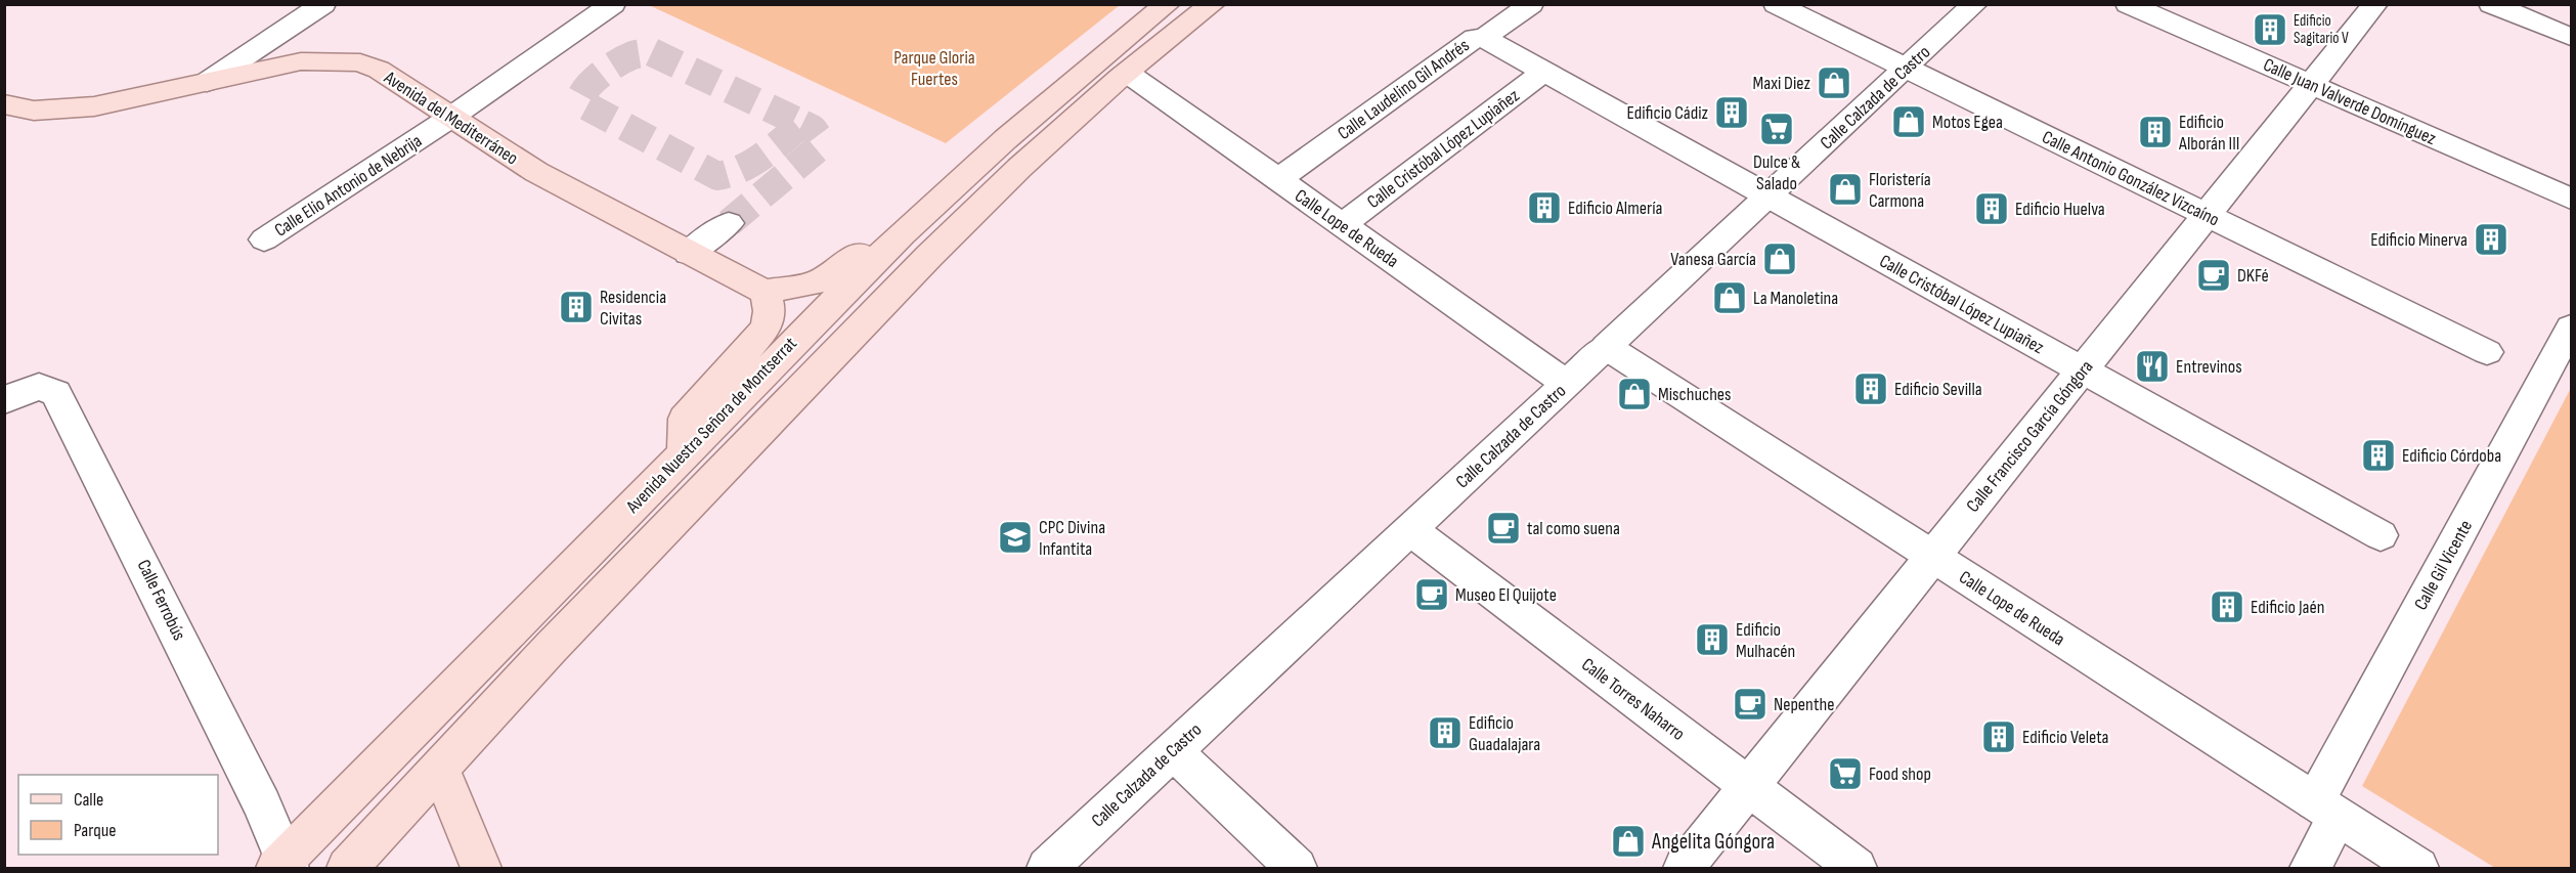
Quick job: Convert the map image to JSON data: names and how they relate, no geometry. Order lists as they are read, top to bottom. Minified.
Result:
{"streets":{"main road":["Avenida del Mediterráneo","Avenida Nuestra Señora de Montserrat"],"street":["Calle Laudelino Gil Andrés","Calle Calzada de Castro","Calle Juan Valverde Domínguez","Calle Cristóbal López Lupiañez","Calle Antonio González Vizcaíno","Calle Elio Antonio de Nebrija","Calle Lope de Rueda","Calle Francisco García Góngora","Calle Gil Vicente","Calle Ferrobús","Calle Torres Naharro"]},"crossings":[["Calle Laudelino Gil Andrés","Calle Cristóbal López Lupiañez"],["Calle Laudelino Gil Andrés","Calle Lope de Rueda"],["Calle Calzada de Castro","Calle Cristóbal López Lupiañez"],["Calle Calzada de Castro","Calle Antonio González Vizcaíno"],["Calle Calzada de Castro","Calle Lope de Rueda"],["Calle Calzada de Castro","Calle Torres Naharro"],["Calle Juan Valverde Domínguez","Calle Francisco García Góngora"],["Avenida del Mediterráneo","Calle Elio Antonio de Nebrija"],["Calle Cristóbal López Lupiañez","Calle Lope de Rueda"],["Calle Cristóbal López Lupiañez","Calle Francisco García Góngora"],["Calle Antonio González Vizcaíno","Calle Francisco García Góngora"],["Calle Lope de Rueda","Calle Francisco García Góngora"],["Calle Lope de Rueda","Calle Gil Vicente"],["Avenida Nuestra Señora de Montserrat","Calle Ferrobús"],["Calle Francisco García Góngora","Calle Torres Naharro"]],"parks":["Parque Gloria Fuertes"],"places":{"building":["Edificio Sagitario V","Edificio Cádiz","Edificio Alborán III","Edificio Almería","Edificio Huelva","Edificio Minerva","Residencia Civitas","Edificio Sevilla","Edificio Córdoba","Edificio Jaén","Edificio Mulhacén","Edificio Guadalajara","Edificio Veleta"],"shop":["Maxi Diez","Motos Egea","Floristería Carmona","Vanesa García","La Manoletina","Mischuches","Angelita Góngora"],"supermarket":["Dulce & Salado","Food shop"],"cafe":["DKFé","tal como suena","Museo El Quijote","Nepenthe"],"restaurant":["Entrevinos"],"school or university":["CPC Divina Infantita"]},"legend":["Calle","Parque"]}
